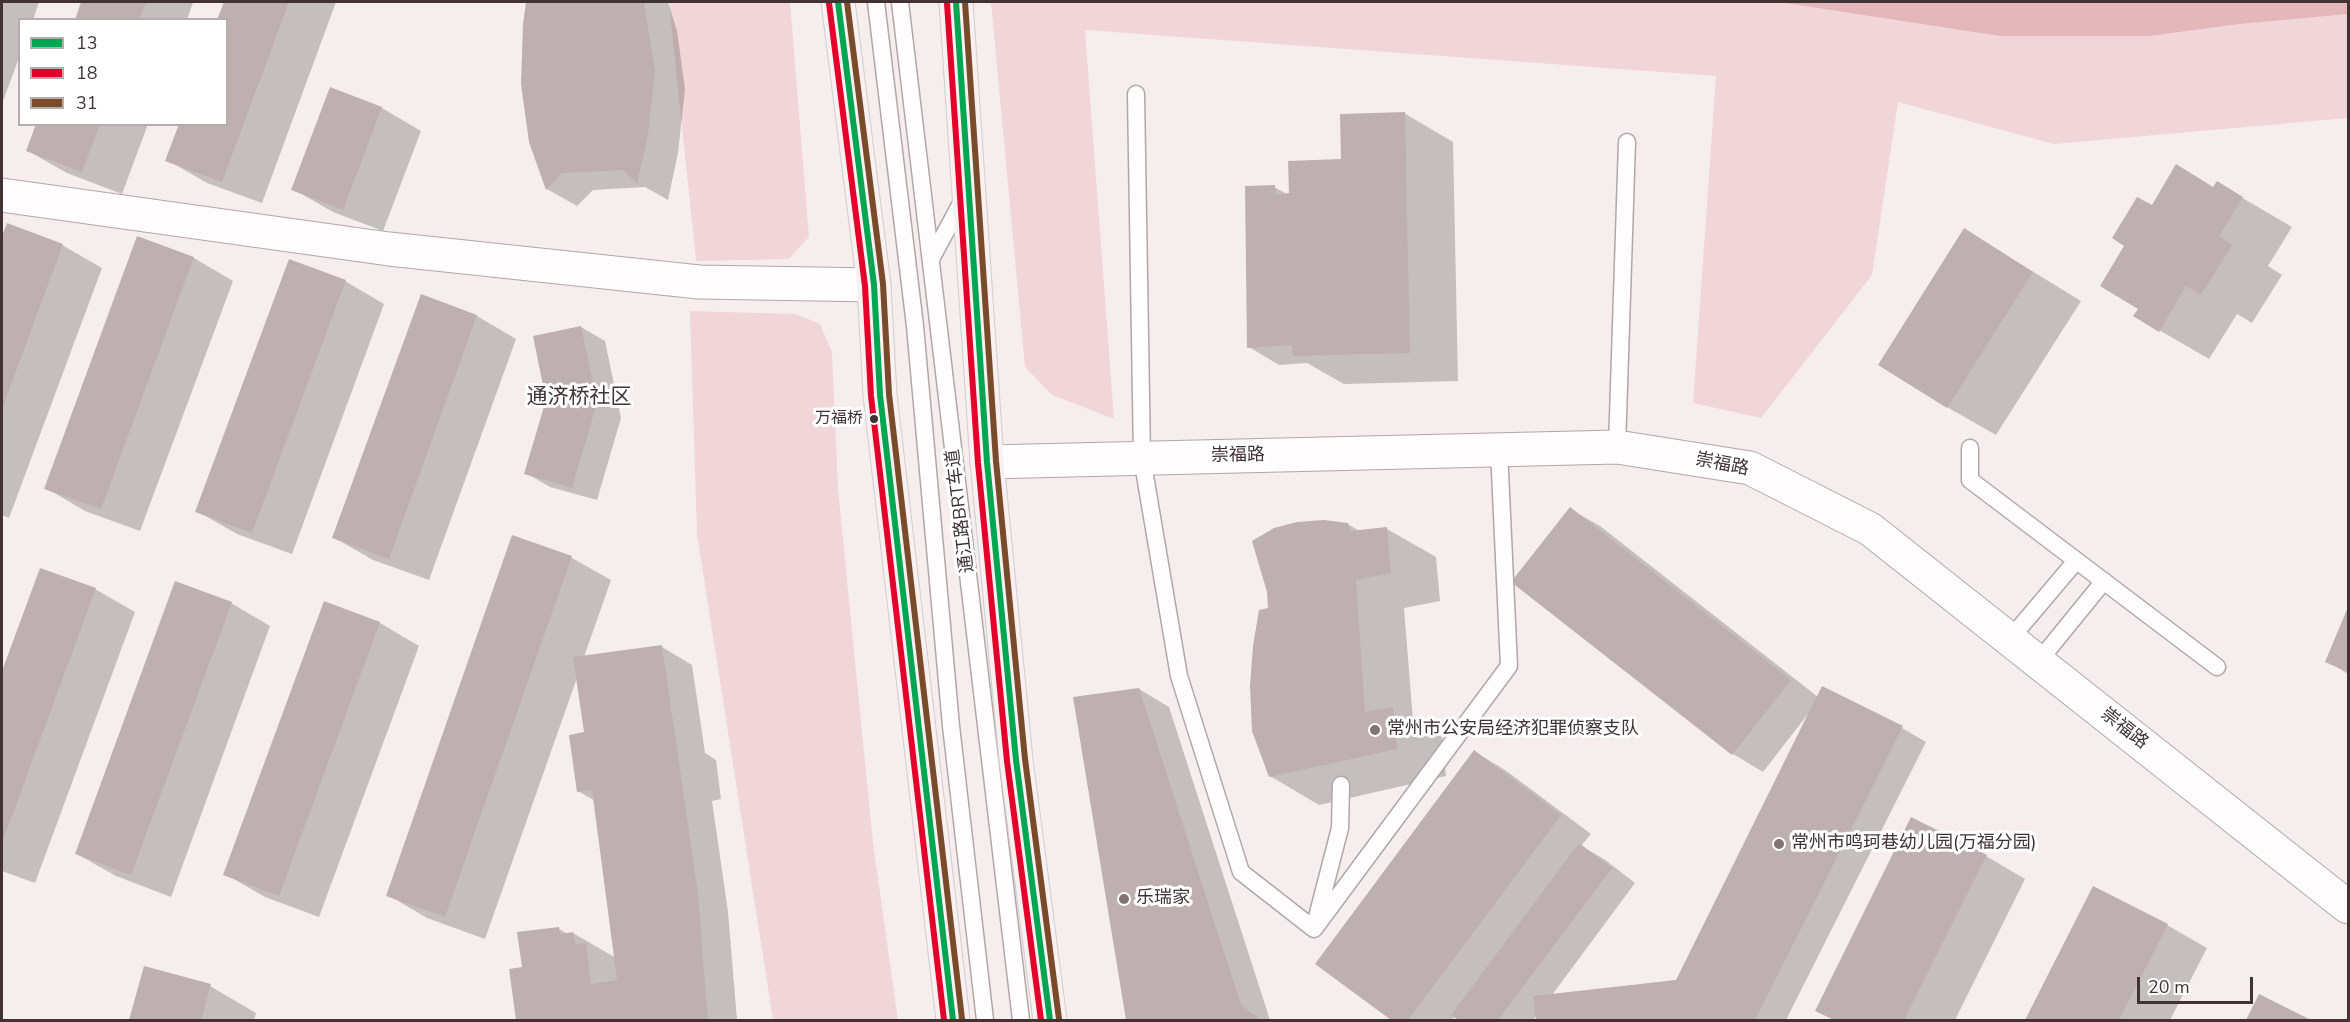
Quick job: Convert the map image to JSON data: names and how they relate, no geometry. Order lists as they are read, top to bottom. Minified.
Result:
{"streets":{"street":["崇福路"],"lane":["通江路BRT车道"]},"districts":["通济桥社区"],"places":["万福桥","常州市公安局经济犯罪侦察支队","常州市鸣珂巷幼儿园(万福分园)","乐瑞家"],"lines":["transit line 13","transit line 31","transit line 18"],"legend":["13","18","31"],"scale_bar":"20 m"}
